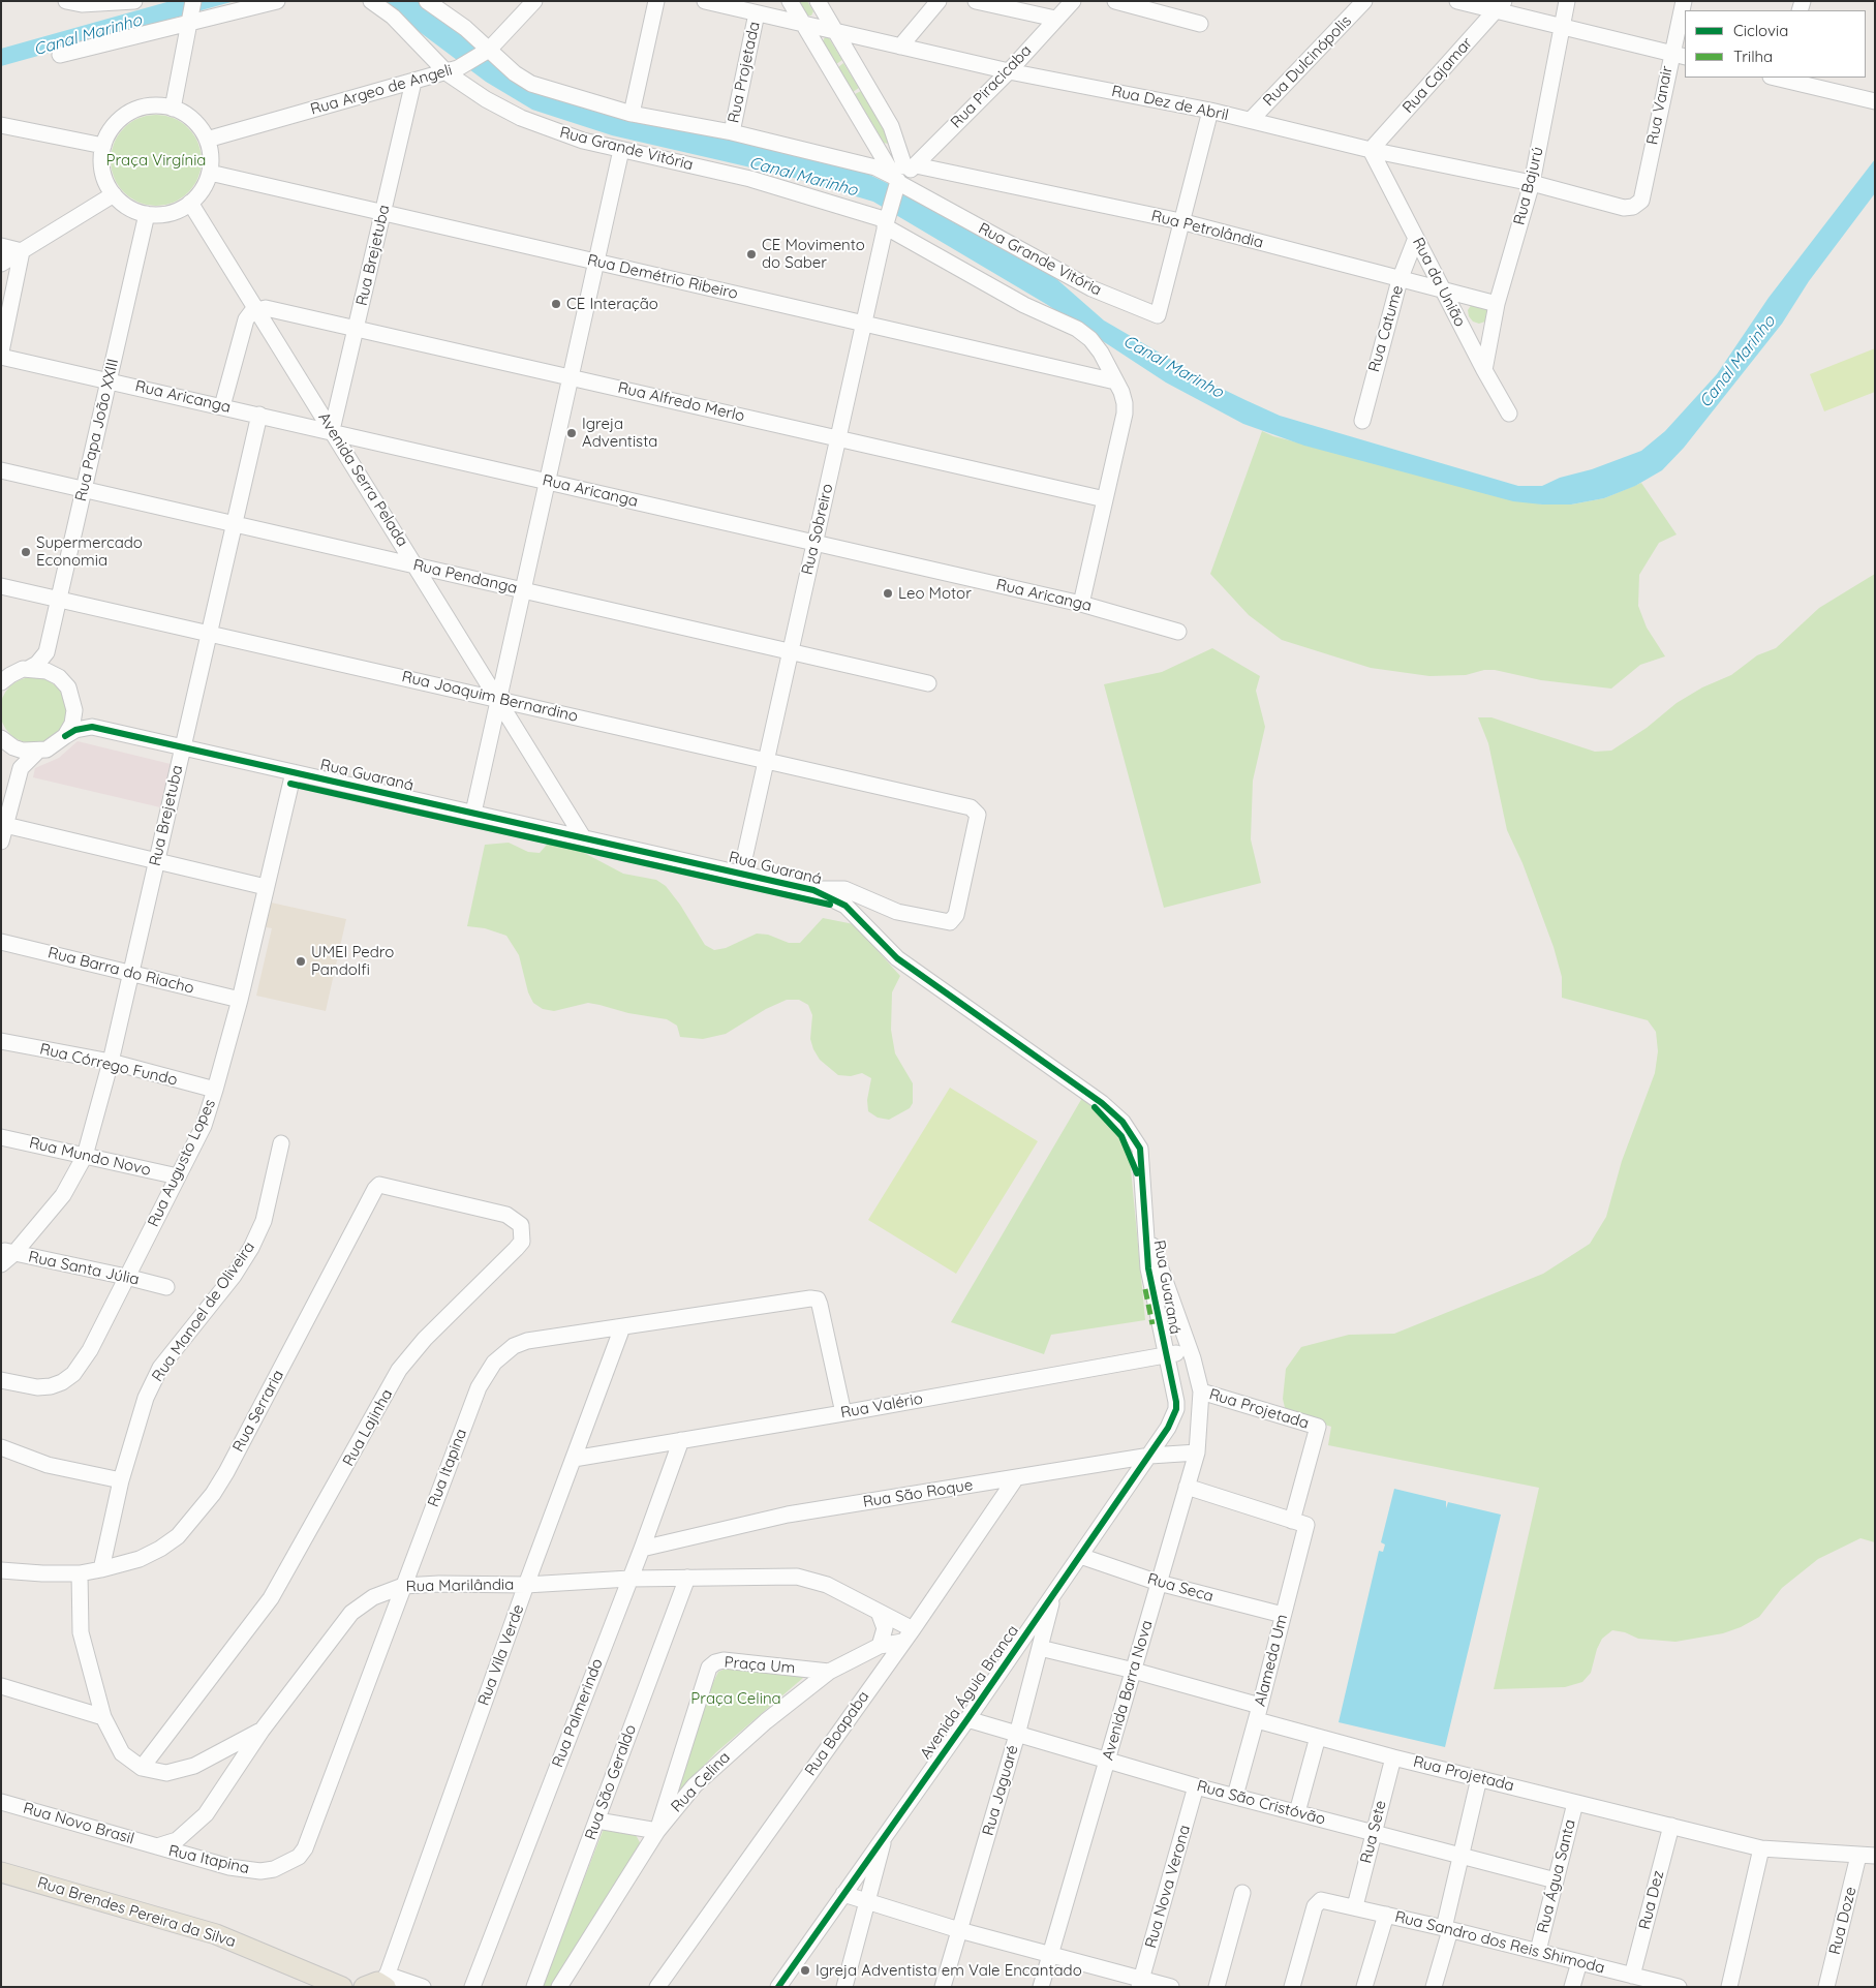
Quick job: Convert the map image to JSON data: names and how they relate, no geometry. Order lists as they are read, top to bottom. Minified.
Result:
{"streets":{"main road":["Rua Brendes Pereira da Silva"],"street":["Rua Dulcinópolis","Rua Projetada","Rua Cajamar","Rua Piracicaba","Rua Argeo de Angeli","Rua Dez de Abril","Rua Vanair","Rua Grande Vitória","Rua Bajurú","Rua Petrolândia","Rua Brejetuba","Rua Demétrio Ribeiro","Rua da União","Rua Catume","Rua Aricanga","Rua Alfredo Merlo","Rua Papa João XXIII","Avenida Serra Pelada","Rua Sobreiro","Rua Pendanga","Rua Joaquim Bernardino","Rua Guaraná","Rua Barra do Riacho","Rua Córrego Fundo","Rua Mundo Novo","Rua Augusto Lopes","Rua Santa Júlia","Rua Manoel de Oliveira","Rua Valério","Rua Serraria","Rua Lajinha","Rua Itapina","Rua São Roque","Rua Marilândia","Rua Seca","Rua Vila Verde","Alameda Um","Praça Um","Avenida Barra Nova","Avenida Águia Branca","Rua Palmerindo","Rua Boapaba","Rua São Geraldo","Rua Celina","Rua Jaguaré","Rua São Cristóvão","Rua Novo Brasil","Rua Sete","Rua Água Santa","Rua Nova Verona","Rua Dez","Rua Doze","Rua Sandro dos Reis Shimoda"]},"crossings":[["Rua Dulcinópolis","Rua Dez de Abril"],["Rua Projetada","Rua Dez de Abril"],["Rua Projetada","Rua Guaraná"],["Rua Projetada","Alameda Um"],["Rua Projetada","Avenida Barra Nova"],["Rua Projetada","Rua Jaguaré"],["Rua Projetada","Rua Sete"],["Rua Projetada","Rua Água Santa"],["Rua Projetada","Rua Dez"],["Rua Projetada","Rua Doze"],["Rua Cajamar","Rua Dez de Abril"],["Rua Cajamar","Rua da União"],["Rua Piracicaba","Rua Dez de Abril"],["Rua Piracicaba","Rua Grande Vitória"],["Rua Piracicaba","Rua Petrolândia"],["Rua Piracicaba","Rua Sobreiro"],["Rua Argeo de Angeli","Rua Grande Vitória"],["Rua Argeo de Angeli","Rua Brejetuba"],["Rua Argeo de Angeli","Rua Demétrio Ribeiro"],["Rua Argeo de Angeli","Rua Papa João XXIII"],["Rua Argeo de Angeli","Avenida Serra Pelada"],["Rua Dez de Abril","Rua Vanair"],["Rua Dez de Abril","Rua Bajurú"],["Rua Dez de Abril","Rua da União"],["Rua Grande Vitória","Rua Petrolândia"],["Rua Grande Vitória","Rua Demétrio Ribeiro"],["Rua Grande Vitória","Rua Aricanga"],["Rua Grande Vitória","Rua Alfredo Merlo"],["Rua Grande Vitória","Rua Sobreiro"],["Rua Bajurú","Rua Petrolândia"],["Rua Bajurú","Rua da União"],["Rua Petrolândia","Rua da União"],["Rua Petrolândia","Rua Catume"],["Rua Petrolândia","Rua Sobreiro"],["Rua Brejetuba","Rua Demétrio Ribeiro"],["Rua Brejetuba","Rua Aricanga"],["Rua Brejetuba","Rua Alfredo Merlo"],["Rua Brejetuba","Avenida Serra Pelada"],["Rua Brejetuba","Rua Pendanga"],["Rua Brejetuba","Rua Joaquim Bernardino"],["Rua Brejetuba","Rua Guaraná"],["Rua Brejetuba","Rua Barra do Riacho"],["Rua Brejetuba","Rua Córrego Fundo"],["Rua Brejetuba","Rua Mundo Novo"],["Rua Brejetuba","Rua Santa Júlia"],["Rua Demétrio Ribeiro","Rua Papa João XXIII"],["Rua Demétrio Ribeiro","Avenida Serra Pelada"],["Rua Demétrio Ribeiro","Rua Sobreiro"],["Rua da União","Rua Catume"],["Rua Aricanga","Rua Papa João XXIII"],["Rua Aricanga","Avenida Serra Pelada"],["Rua Aricanga","Rua Sobreiro"],["Rua Alfredo Merlo","Avenida Serra Pelada"],["Rua Alfredo Merlo","Rua Sobreiro"],["Rua Papa João XXIII","Avenida Serra Pelada"],["Rua Papa João XXIII","Rua Pendanga"],["Rua Papa João XXIII","Rua Joaquim Bernardino"],["Avenida Serra Pelada","Rua Pendanga"],["Avenida Serra Pelada","Rua Joaquim Bernardino"],["Avenida Serra Pelada","Rua Guaraná"],["Rua Sobreiro","Rua Pendanga"],["Rua Sobreiro","Rua Joaquim Bernardino"],["Rua Sobreiro","Rua Guaraná"],["Rua Joaquim Bernardino","Rua Guaraná"],["Rua Guaraná","Rua Augusto Lopes"],["Rua Guaraná","Rua Valério"],["Rua Guaraná","Avenida Barra Nova"],["Rua Guaraná","Avenida Águia Branca"],["Rua Barra do Riacho","Rua Augusto Lopes"],["Rua Córrego Fundo","Rua Augusto Lopes"],["Rua Mundo Novo","Rua Augusto Lopes"],["Rua Augusto Lopes","Rua Santa Júlia"],["Rua Manoel de Oliveira","Rua Serraria"],["Rua Valério","Rua Itapina"],["Rua Valério","Rua Vila Verde"],["Rua Valério","Rua Palmerindo"],["Rua Serraria","Rua Lajinha"],["Rua Itapina","Rua Marilândia"],["Rua Itapina","Rua Vila Verde"],["Rua Itapina","Rua Novo Brasil"],["Rua São Roque","Avenida Barra Nova"],["Rua São Roque","Avenida Águia Branca"],["Rua São Roque","Rua Palmerindo"],["Rua São Roque","Rua Boapaba"],["Rua Marilândia","Rua Vila Verde"],["Rua Marilândia","Rua Palmerindo"],["Rua Marilândia","Rua Boapaba"],["Rua Marilândia","Rua São Geraldo"],["Rua Marilândia","Rua Novo Brasil"],["Rua Seca","Alameda Um"],["Rua Seca","Avenida Barra Nova"],["Rua Seca","Avenida Águia Branca"],["Alameda Um","Rua São Cristóvão"],["Praça Um","Rua Celina"],["Avenida Barra Nova","Rua São Cristóvão"],["Avenida Águia Branca","Rua Jaguaré"],["Avenida Águia Branca","Rua São Cristóvão"],["Rua Boapaba","Rua Celina"],["Rua Jaguaré","Rua São Cristóvão"],["Rua São Cristóvão","Rua Sete"],["Rua São Cristóvão","Rua Água Santa"],["Rua São Cristóvão","Rua Nova Verona"],["Rua Sete","Rua Sandro dos Reis Shimoda"],["Rua Água Santa","Rua Sandro dos Reis Shimoda"],["Rua Dez","Rua Sandro dos Reis Shimoda"]],"water":["Canal Marinho"],"parks":["Praça Virgínia","Praça Celina"],"places":["CE Movimento do Saber","CE Interação","Igreja Adventista","Supermercado Economia","Leo Motor","UMEI Pedro Pandolfi","Igreja Adventista em Vale Encantado"],"legend":["Ciclovia","Trilha"]}
